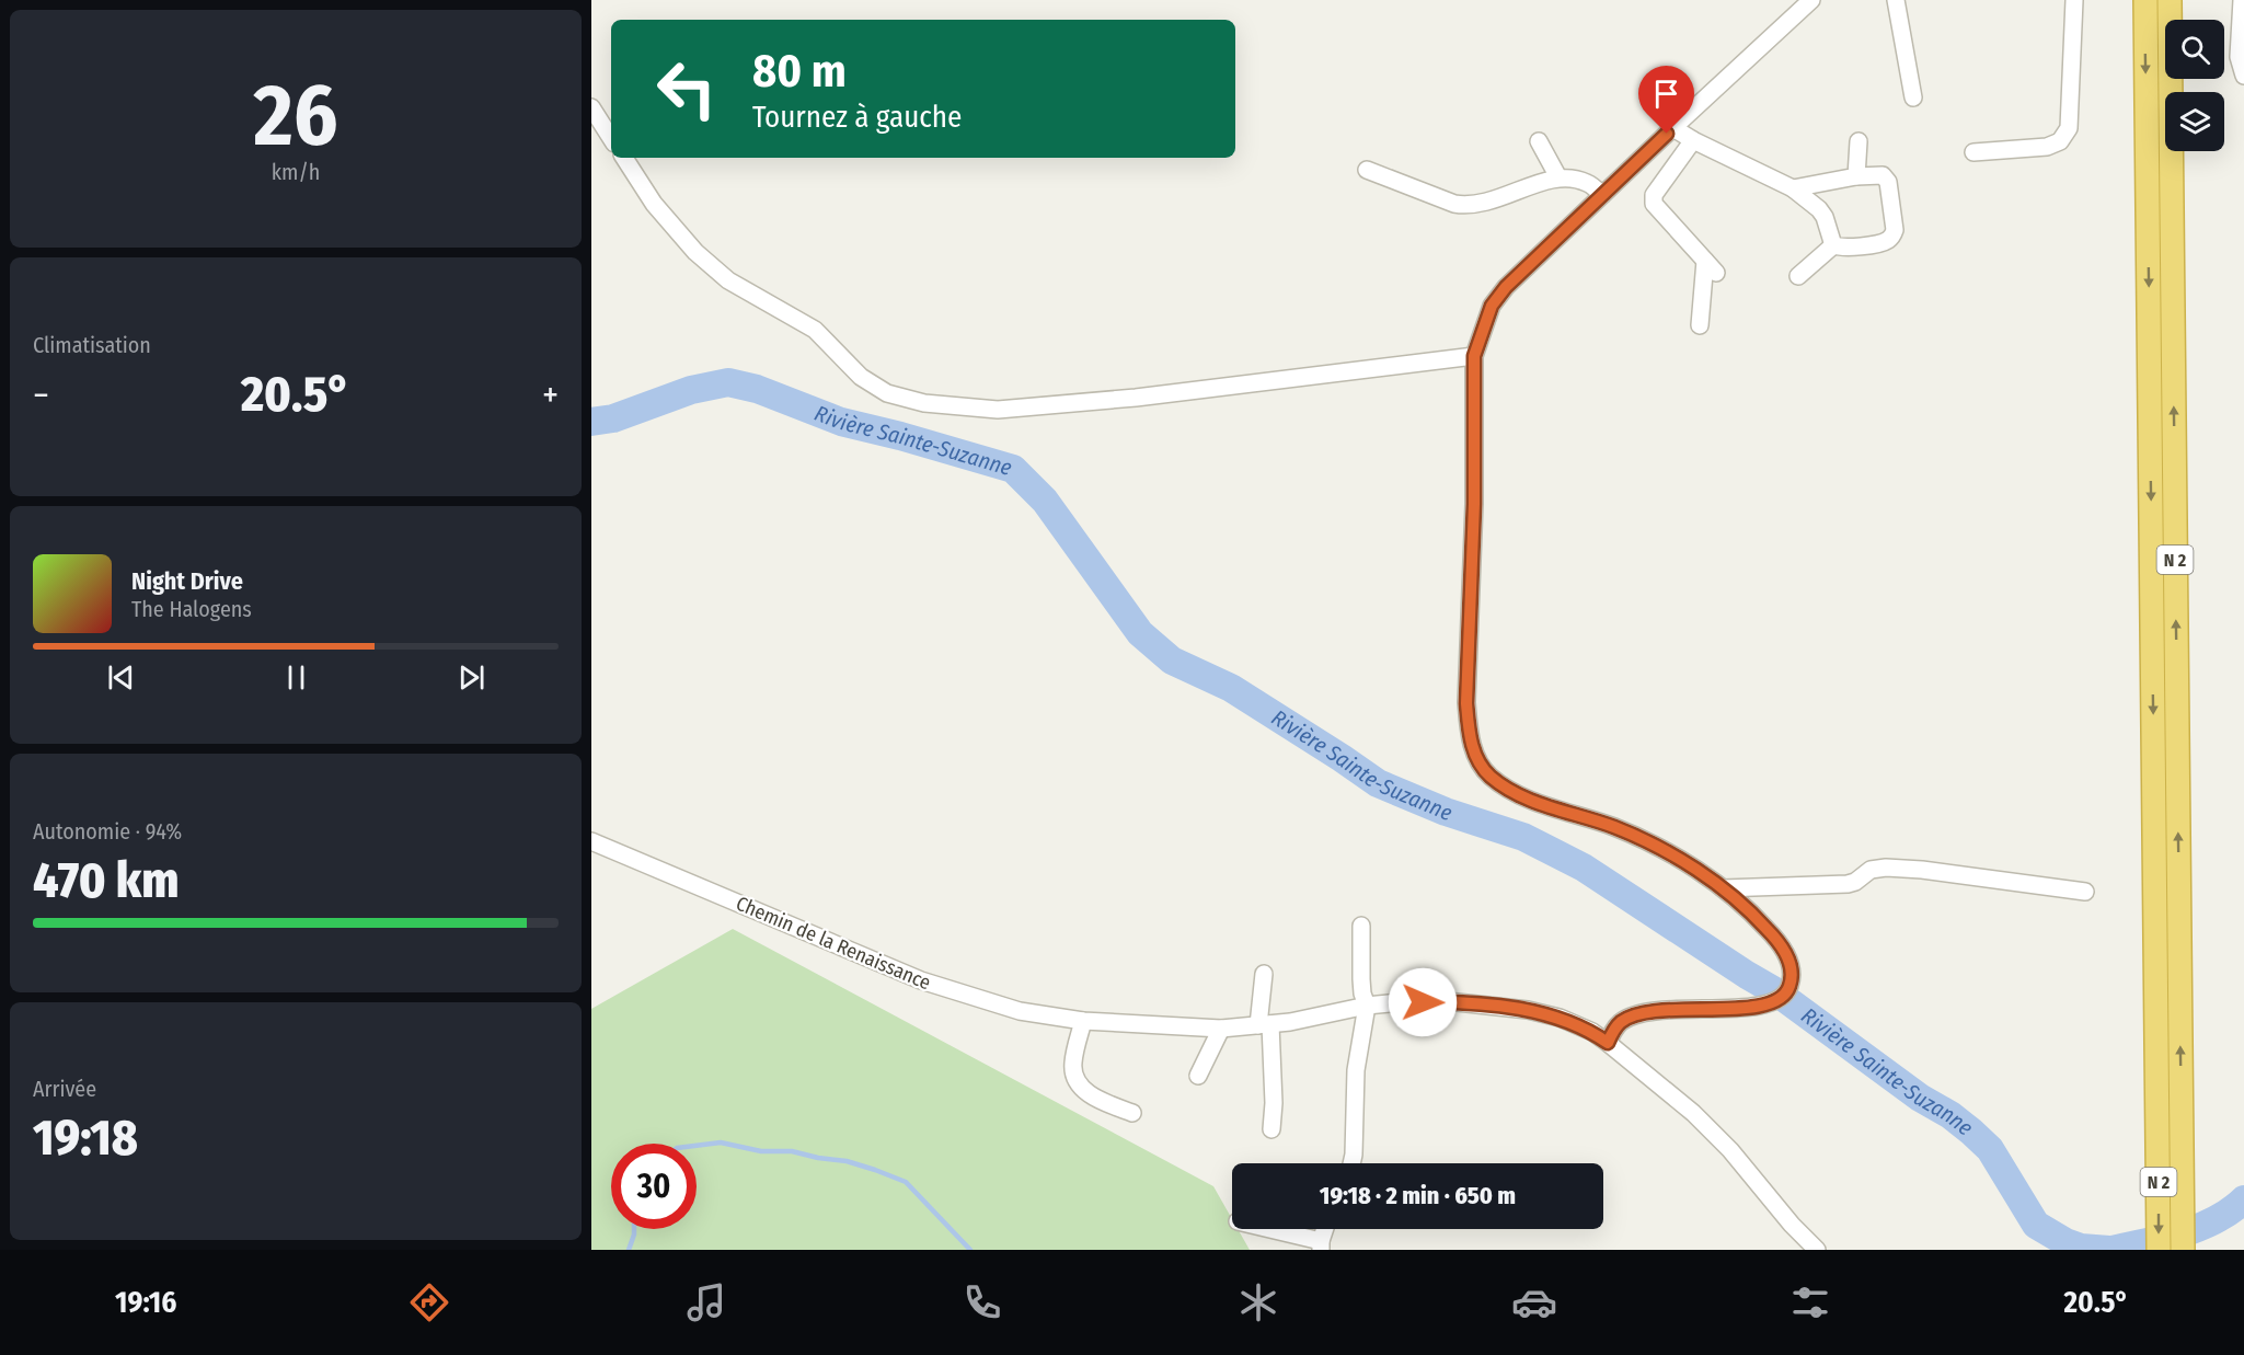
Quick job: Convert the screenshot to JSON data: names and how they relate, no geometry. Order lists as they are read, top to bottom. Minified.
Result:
{"streets":{"highway":["N 2"],"street":["Chemin de la Renaissance"]},"water":["Rivière Sainte-Suzanne"],"page":{"tile":[["26","km/h"],"Climatisation",["Autonomie · 94%","470 km"],["Arrivée","19:18"]],"turn":["80 m","Tournez à gauche"],"heat":["−","20.5°","+"],"song":["Night Drive","The Halogens"],"limit":"30","trip":"19:18 · 2 min · 650 m","tabs":["19:16","20.5°"]}}
